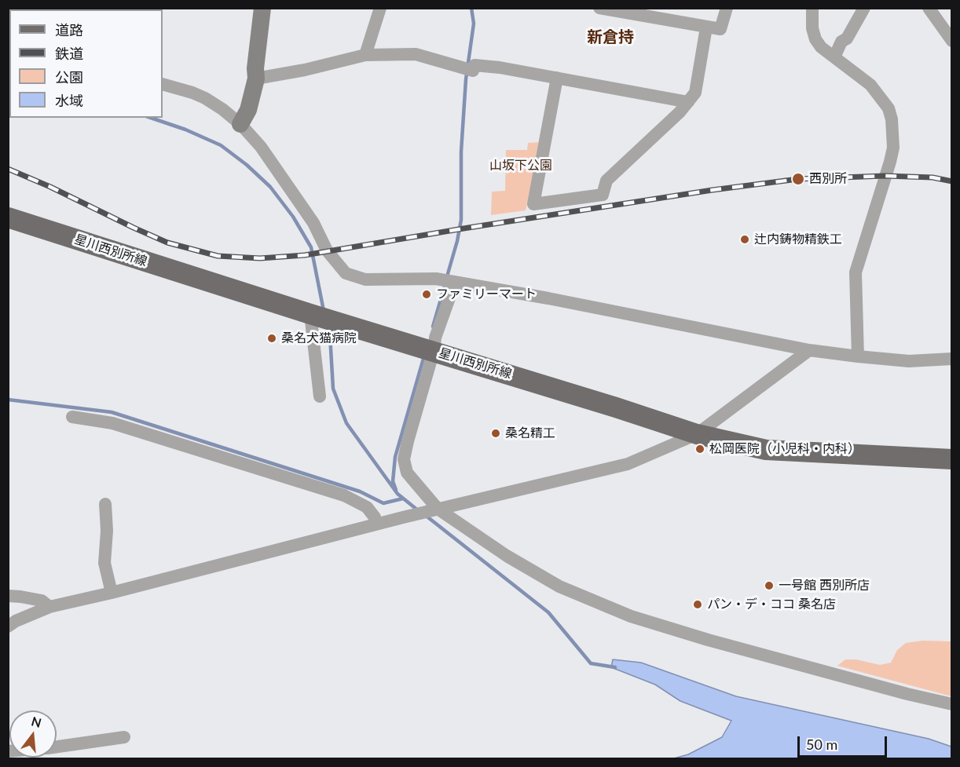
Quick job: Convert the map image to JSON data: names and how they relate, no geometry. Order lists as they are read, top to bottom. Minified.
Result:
{"streets":{"main road":["星川西別所線"]},"districts":["新倉持"],"parks":["山坂下公園"],"places":["西別所","辻内鋳物精鉄工","ファミリーマート","桑名犬猫病院","桑名精工","松岡医院（小児科・内科）","一号館 西別所店","パン・デ・ココ 桑名店"],"legend":["道路","鉄道","公園","水域"],"scale_bar":"50 m","north":"top"}
